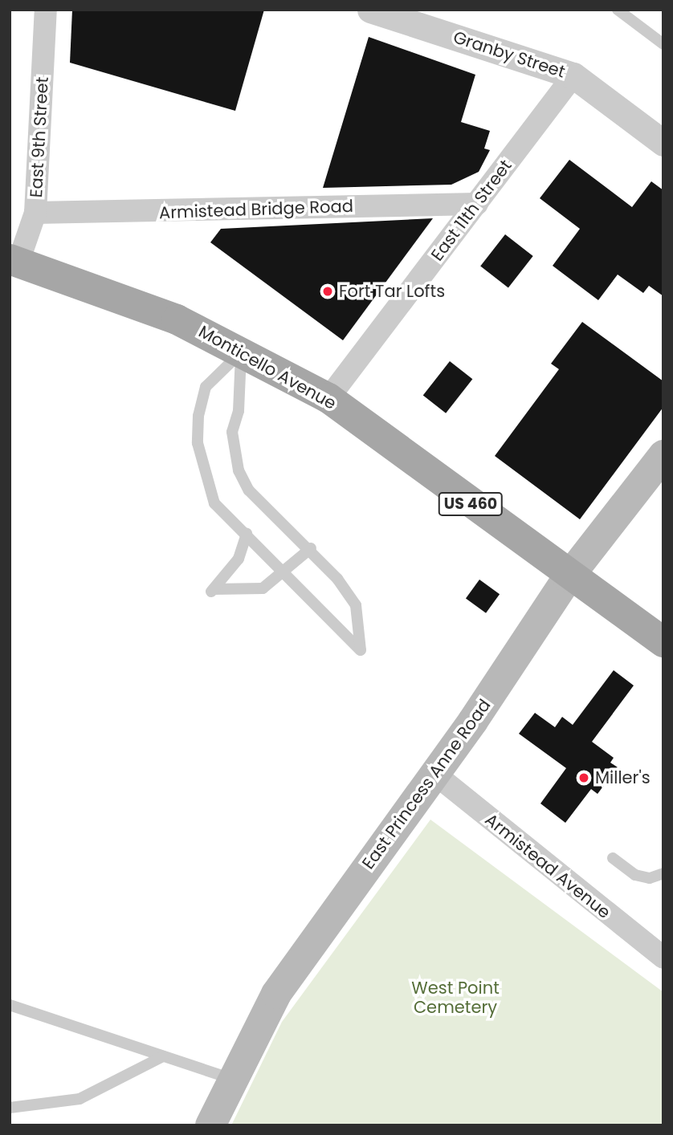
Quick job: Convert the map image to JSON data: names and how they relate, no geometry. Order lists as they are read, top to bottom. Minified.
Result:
{"streets":{"main road":["Monticello Avenue","US 460","East Princess Anne Road"],"street":["Granby Street","East 9th Street","Armistead Bridge Road","East 11th Street","Armistead Avenue"]},"crossings":[["Granby Street","East 11th Street"],["East 9th Street","Armistead Bridge Road"],["East 9th Street","Monticello Avenue"],["Armistead Bridge Road","East 11th Street"],["East 11th Street","Monticello Avenue"],["Monticello Avenue","East Princess Anne Road"],["East Princess Anne Road","Armistead Avenue"]],"parks":["West Point Cemetery"],"places":["Fort Tar Lofts","Miller's"]}
